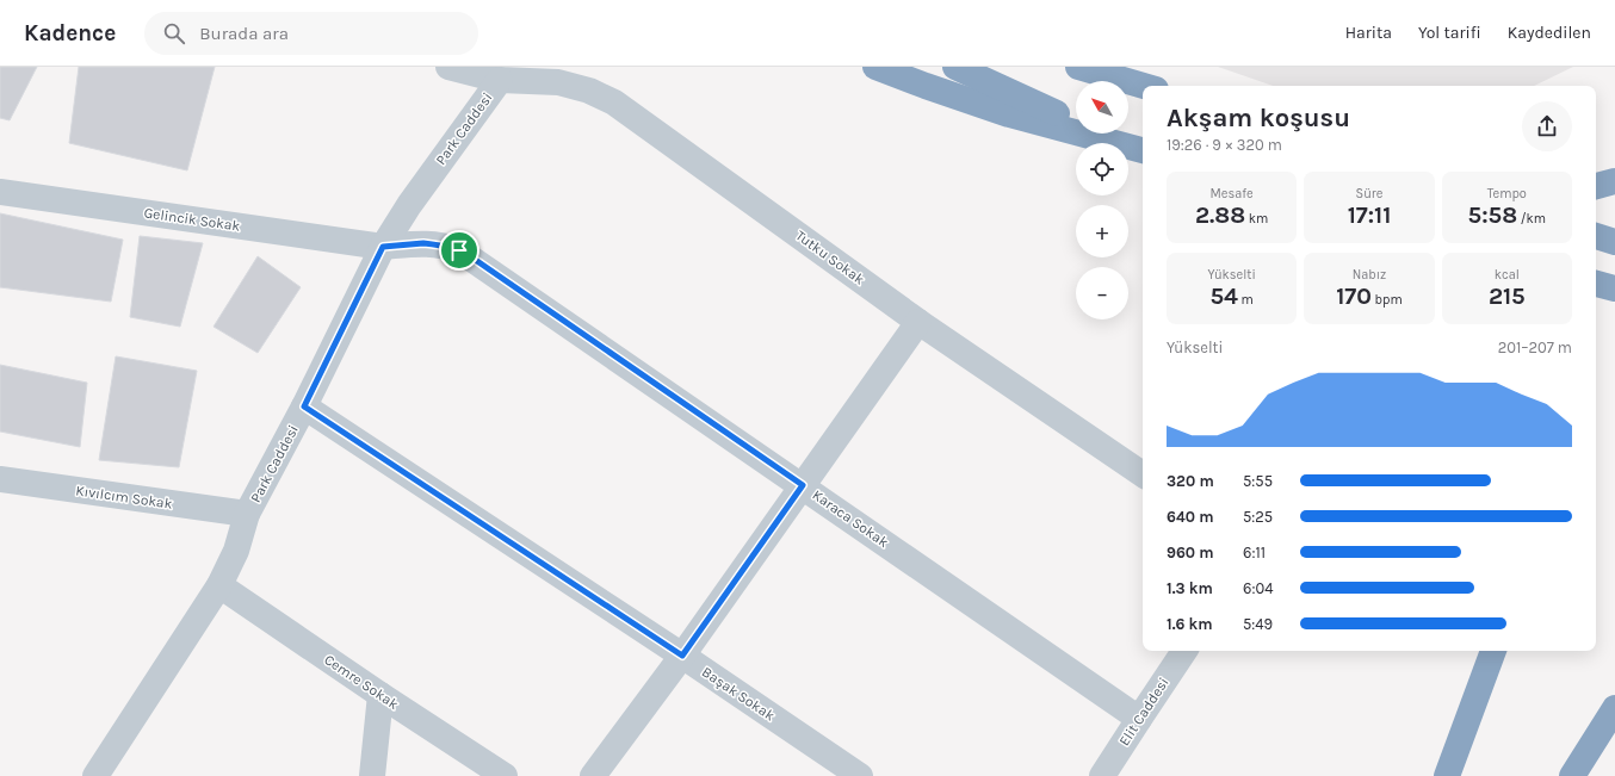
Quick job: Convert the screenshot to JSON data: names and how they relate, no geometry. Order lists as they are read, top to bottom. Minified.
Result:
{"streets":{"street":["Park Caddesi","Gelincik Sokak","Tutku Sokak","Kıvılcım Sokak","Karaca Sokak","Cemre Sokak","Başak Sokak","Elit Caddesi"]},"crossings":[["Park Caddesi","Gelincik Sokak"],["Park Caddesi","Tutku Sokak"],["Park Caddesi","Kıvılcım Sokak"],["Park Caddesi","Karaca Sokak"],["Park Caddesi","Cemre Sokak"],["Park Caddesi","Başak Sokak"],["Gelincik Sokak","Karaca Sokak"],["Karaca Sokak","Elit Caddesi"]],"north":"top left","page":{"header":"Kadence","search":"Burada ara","nav":["Harita","Yol tarifi","Kaydedilen"],"map_buttons":["+","−"],"heading":["Akşam koşusu","19:26 · 9 × 320 m"],"stats":[["Mesafe","2.88 km"],["Süre","17:11"],["Tempo","5:58 /km"],["Yükselti","54 m"],["Nabız","170 bpm"],["kcal","215"]],"chart":["Yükselti","201–207 m"],"list":[{"name":"320 m","note":"5:55"},{"name":"640 m","note":"5:25"},{"name":"960 m","note":"6:11"},{"name":"1.3 km","note":"6:04"},{"name":"1.6 km","note":"5:49"}]}}
